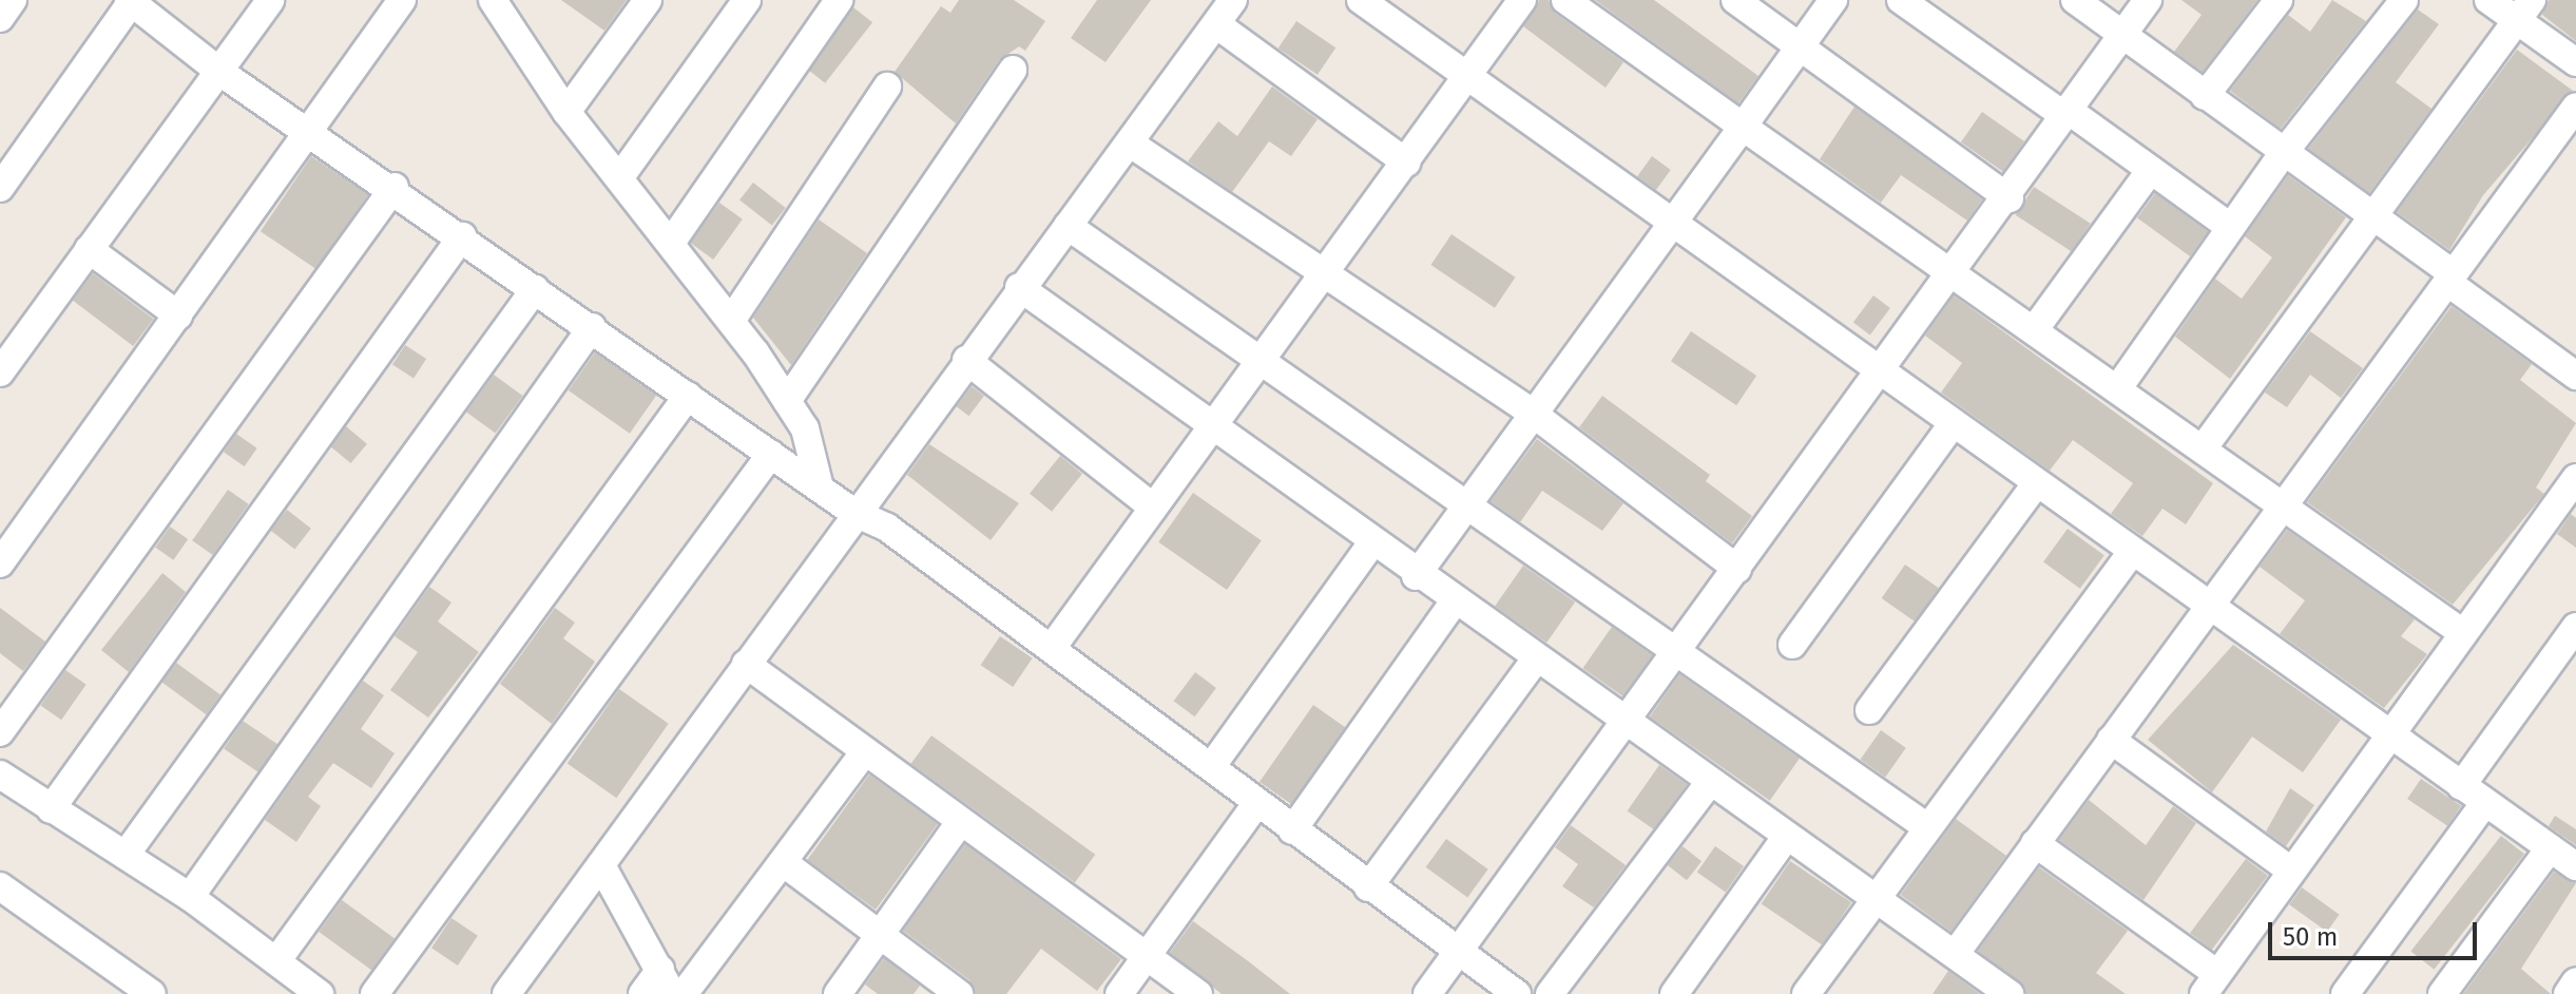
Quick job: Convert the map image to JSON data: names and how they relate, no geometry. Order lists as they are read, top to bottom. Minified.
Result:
{"scale_bar":"50 m"}
